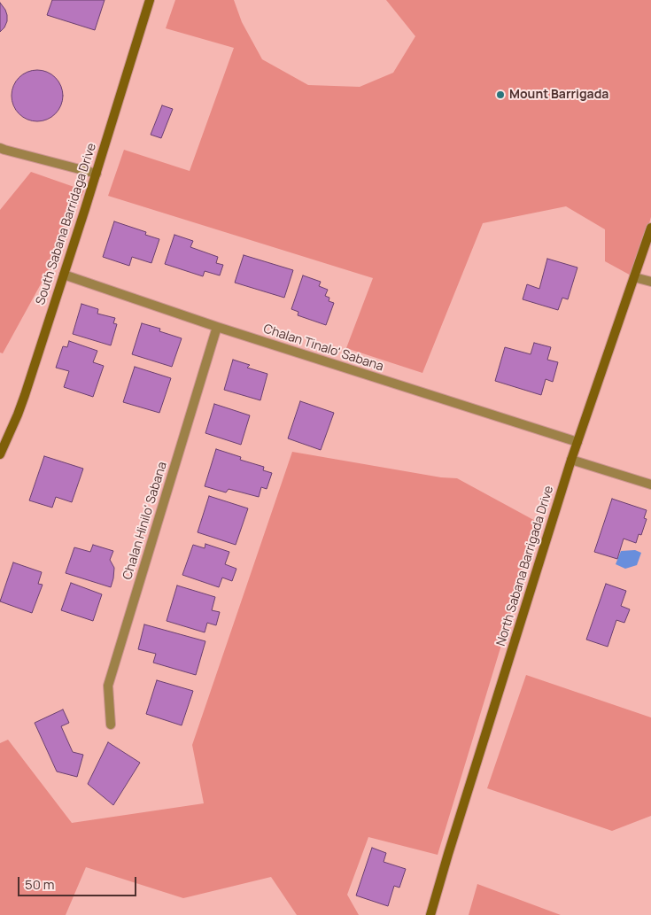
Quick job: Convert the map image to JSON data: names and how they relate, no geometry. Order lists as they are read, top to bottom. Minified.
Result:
{"streets":{"main road":["South Sabana Barridaga Drive","North Sabana Barrigada Drive"],"street":["Chalan Tinalo' Sabana","Chalan Hinilo' Sabana"]},"crossings":[["South Sabana Barridaga Drive","Chalan Tinalo' Sabana"],["Chalan Tinalo' Sabana","Chalan Hinilo' Sabana"],["Chalan Tinalo' Sabana","North Sabana Barrigada Drive"]],"places":["Mount Barrigada"],"scale_bar":"50 m"}
